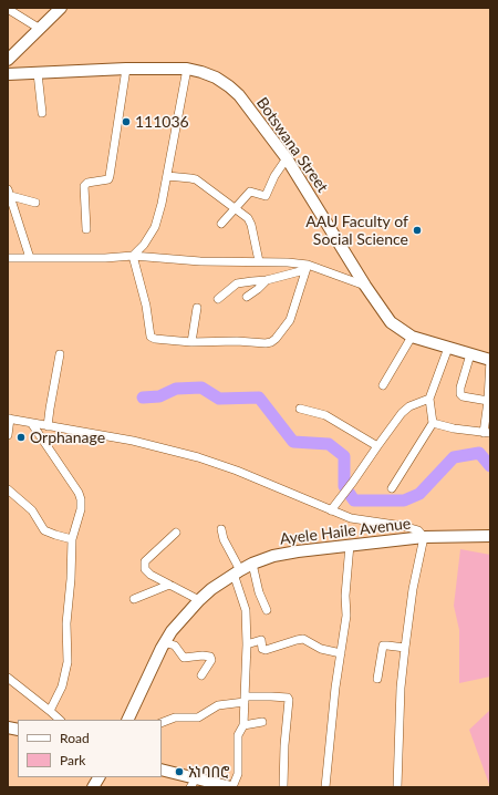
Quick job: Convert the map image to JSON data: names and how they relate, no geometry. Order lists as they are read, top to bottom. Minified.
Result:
{"streets":{"main road":["Botswana Street","Ayele Haile Avenue"]},"places":["111036","AAU Faculty of Social Science","Orphanage","አነባበሮ"],"legend":["Road","Park"]}
